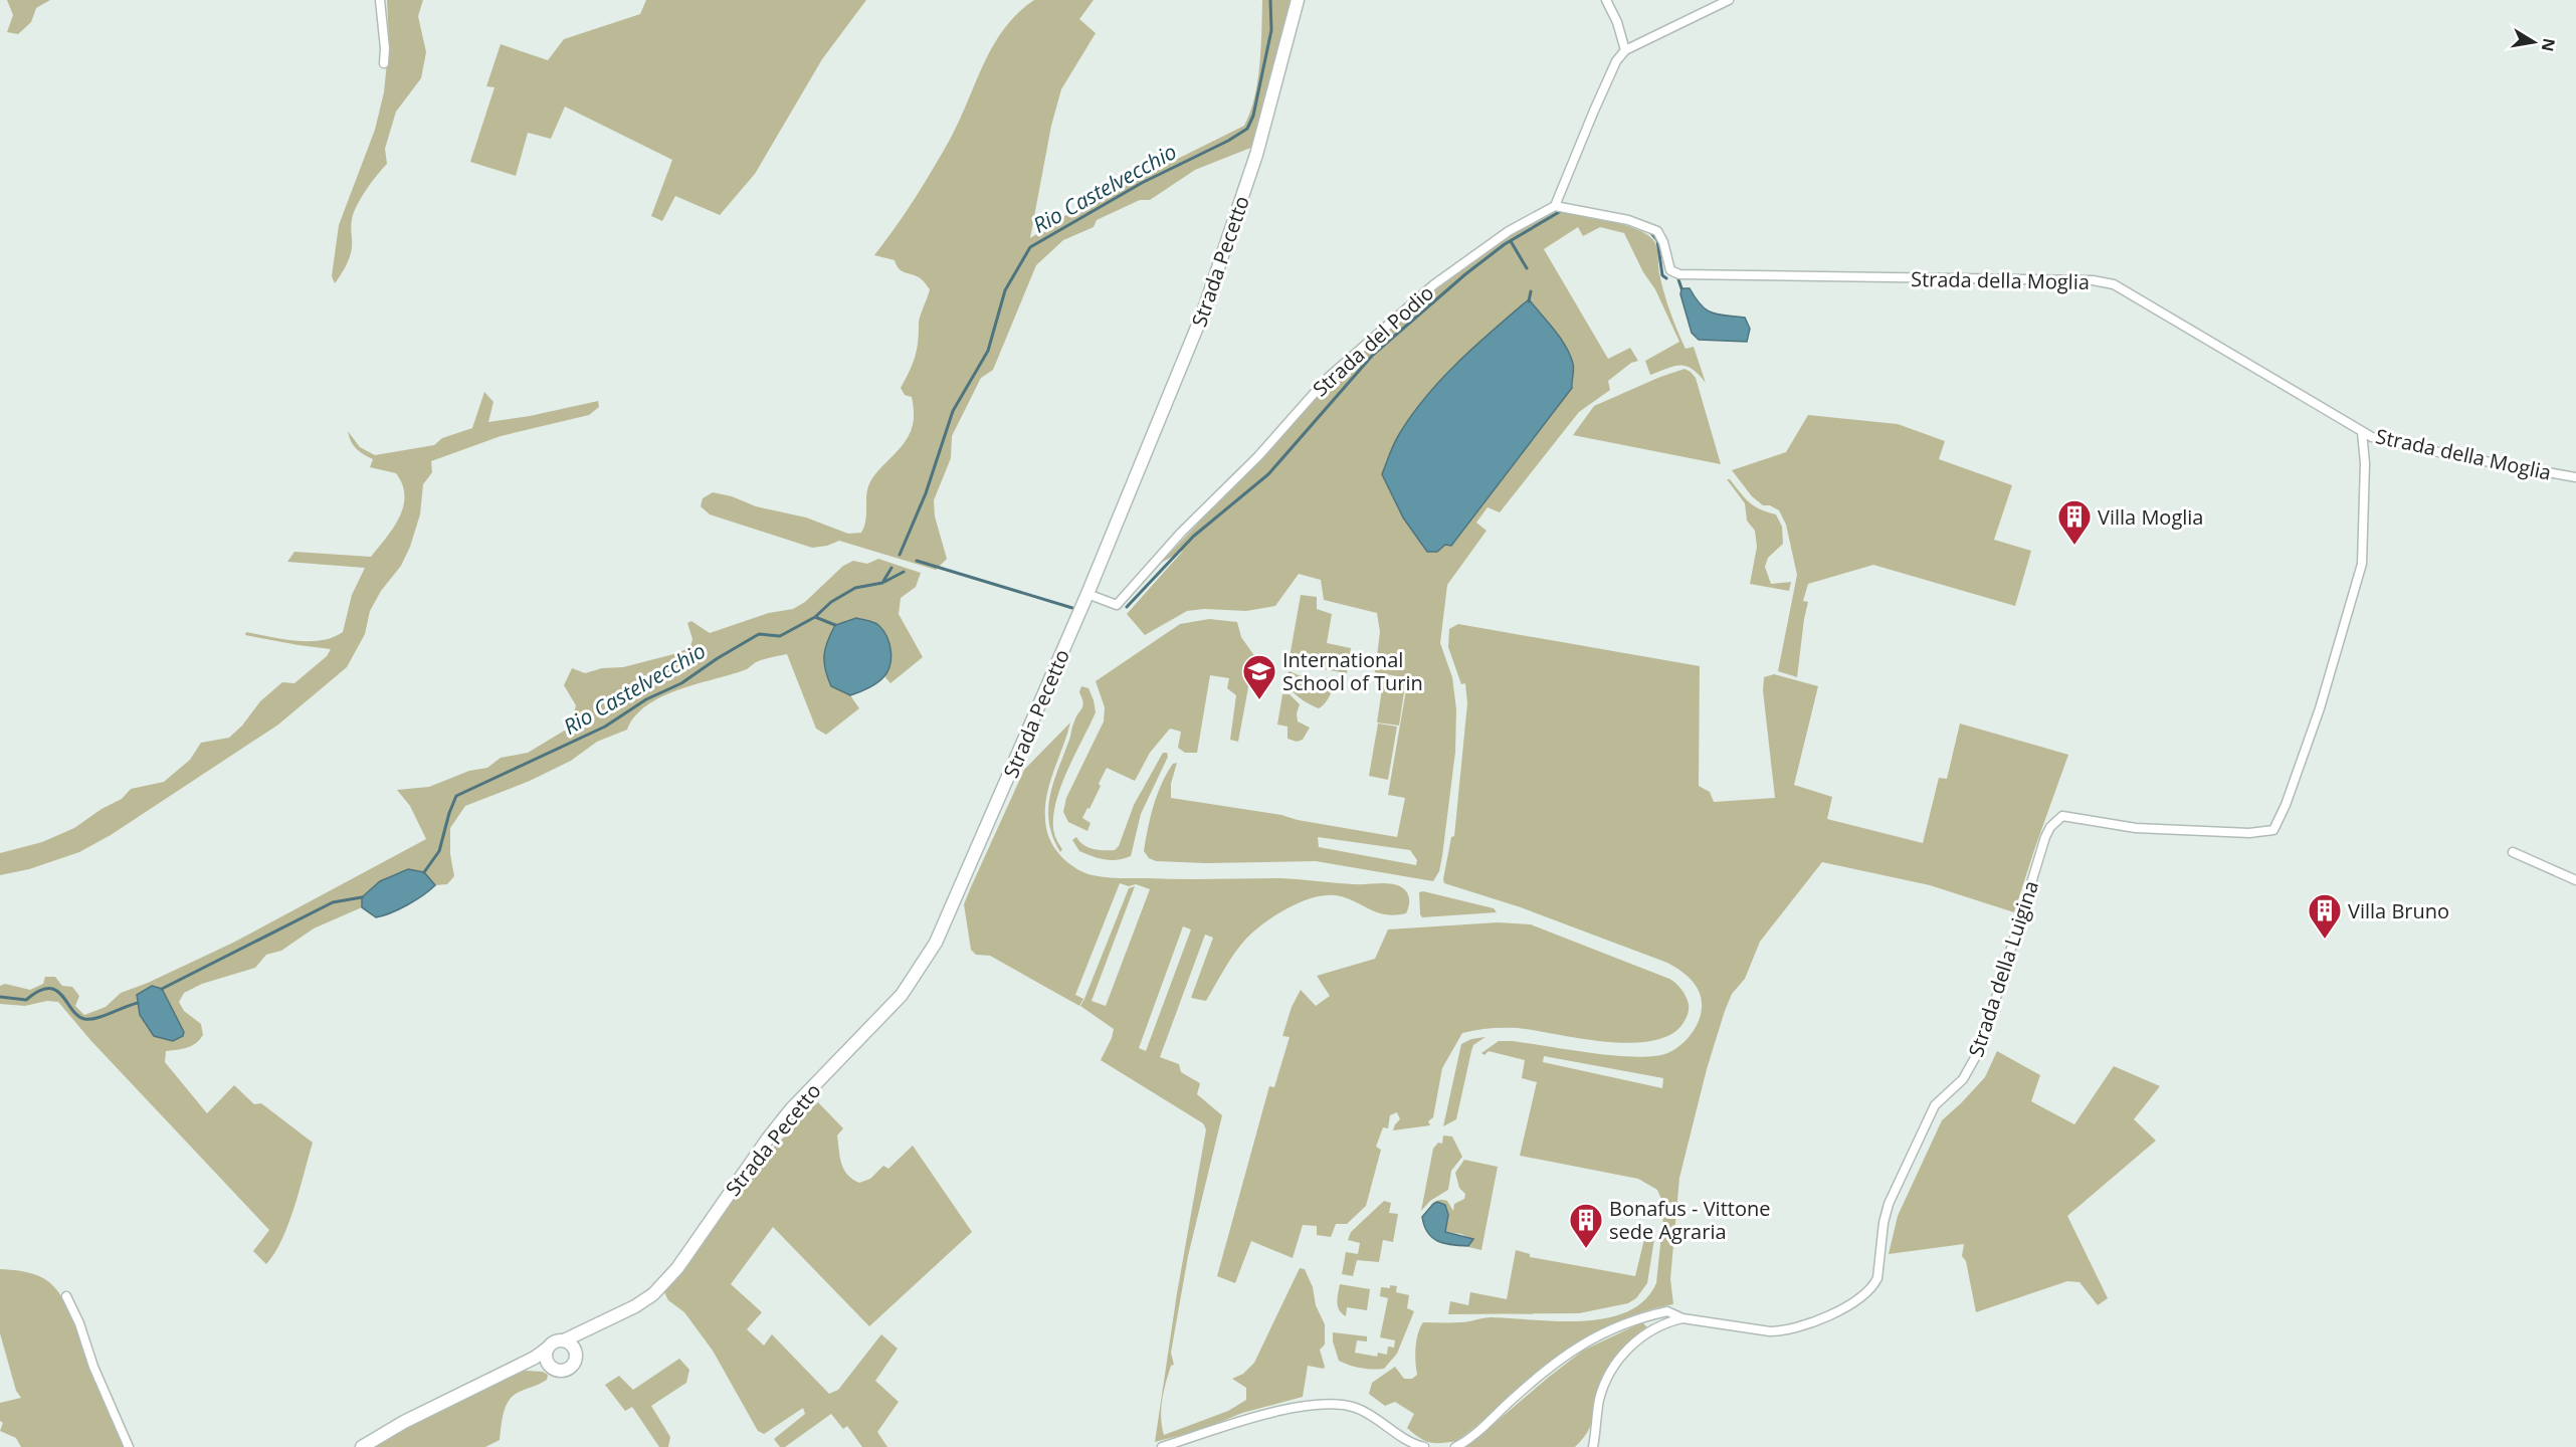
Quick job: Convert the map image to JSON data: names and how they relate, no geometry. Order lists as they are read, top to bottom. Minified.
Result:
{"streets":{"main road":["Strada Pecetto"],"street":["Strada della Moglia","Strada del Podio","Strada della Luigina"]},"crossings":[["Strada Pecetto","Strada del Podio"],["Strada della Moglia","Strada del Podio"],["Strada della Moglia","Strada della Luigina"]],"water":["Rio Castelvecchio"],"places":{"building":["Villa Moglia","Villa Bruno","Bonafus - Vittone sede Agraria"],"school or university":["International School of Turin"]},"north":"right"}
